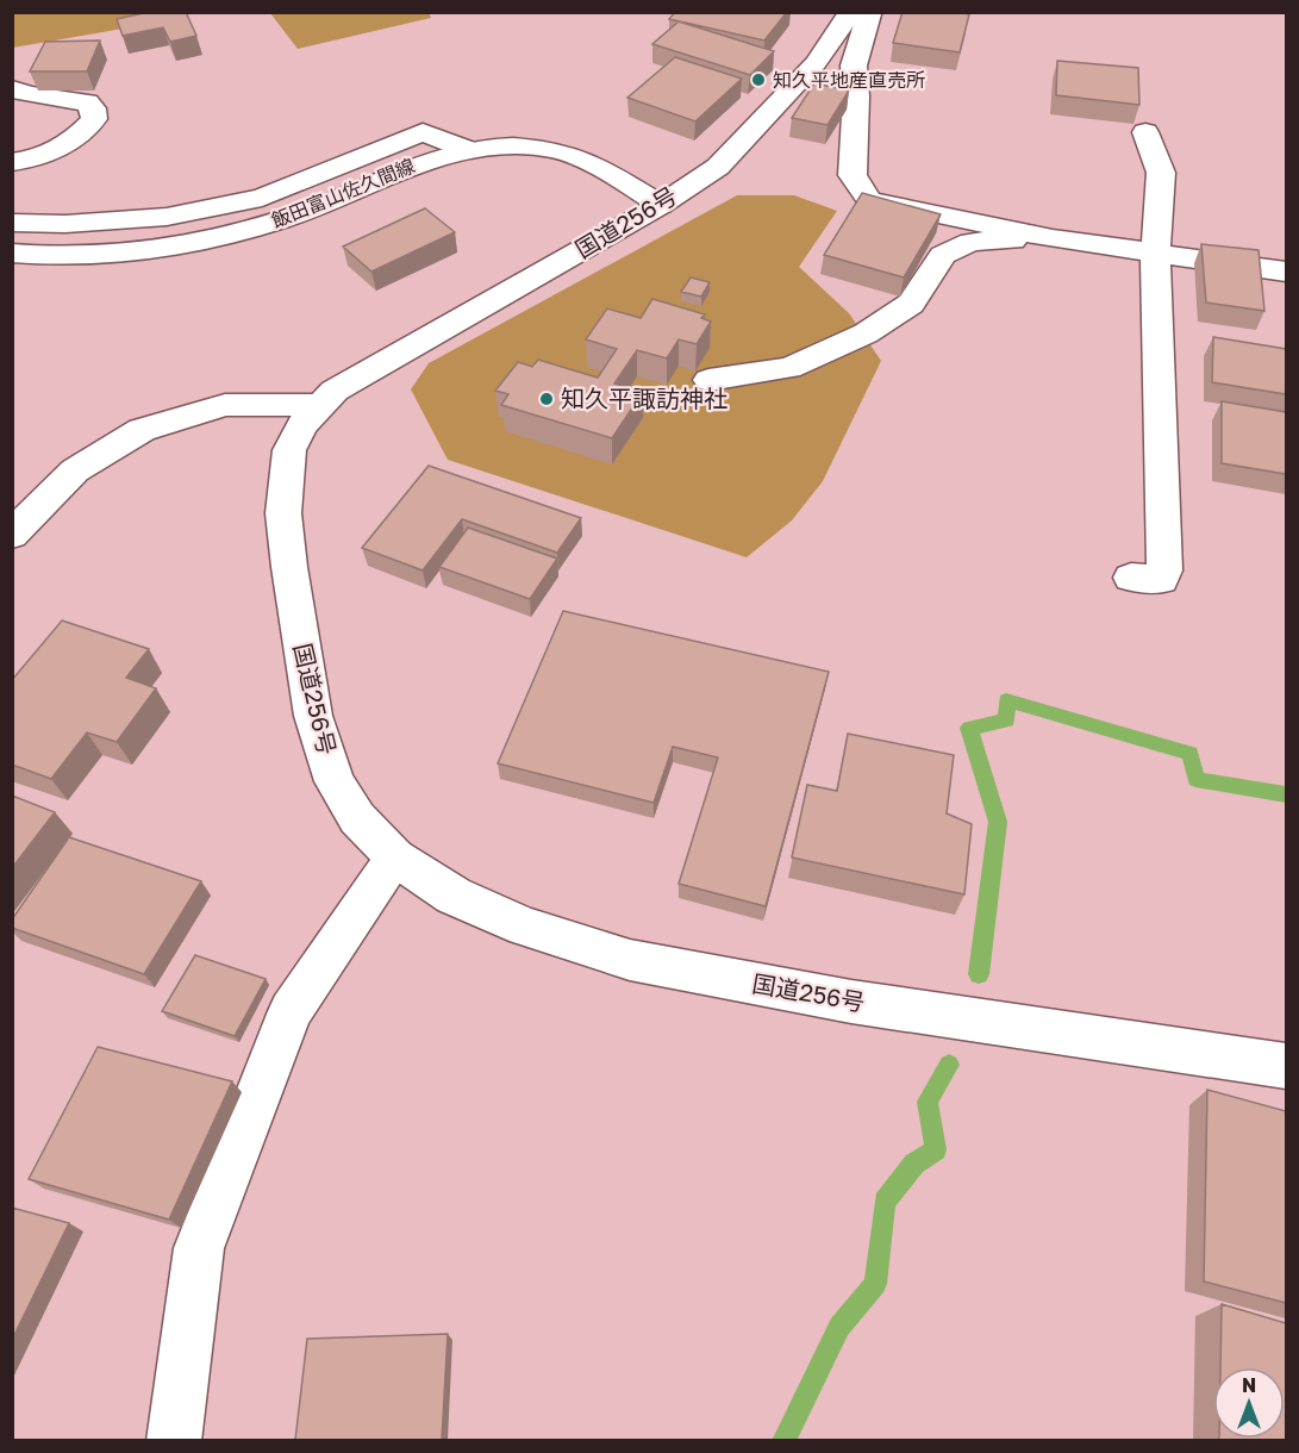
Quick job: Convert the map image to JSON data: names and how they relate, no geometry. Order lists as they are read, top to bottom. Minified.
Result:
{"streets":{"main road":["飯田富山佐久間線","国道256号"]},"crossings":[["飯田富山佐久間線","国道256号"]],"places":["知久平地産直売所","知久平諏訪神社"],"north":"top"}
